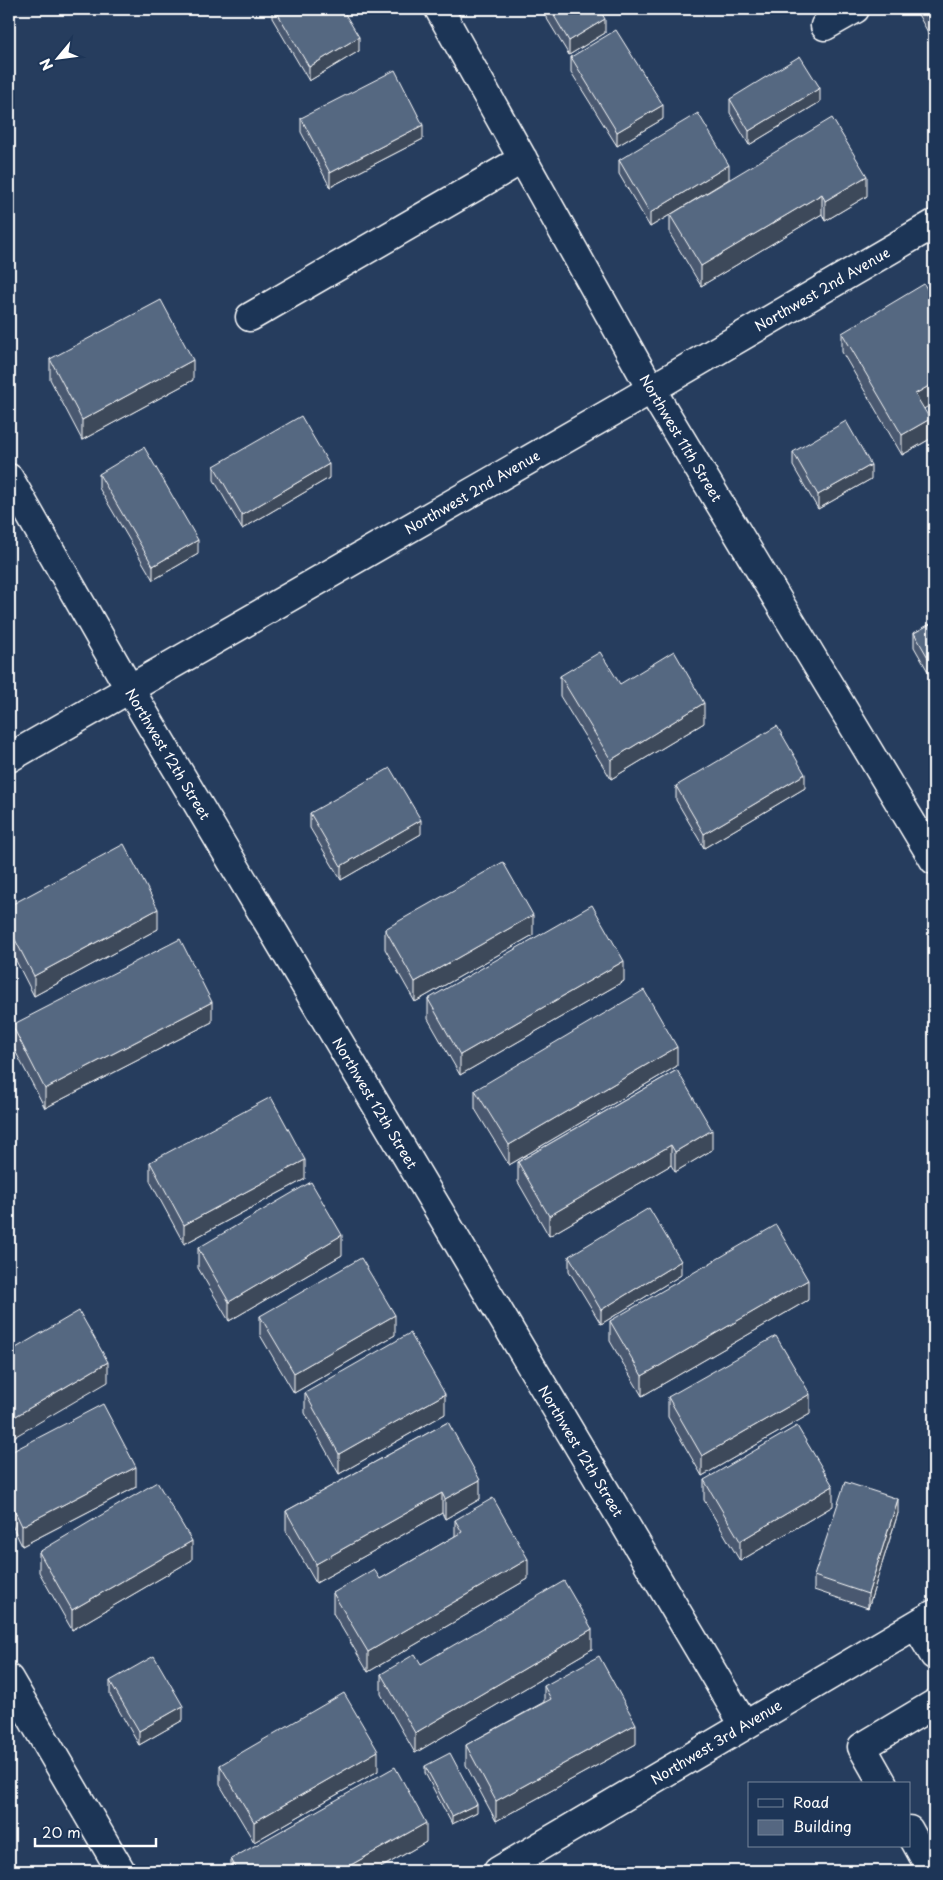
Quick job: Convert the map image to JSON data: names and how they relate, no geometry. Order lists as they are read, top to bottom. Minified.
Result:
{"streets":{"street":["Northwest 2nd Avenue","Northwest 11th Street","Northwest 12th Street","Northwest 3rd Avenue"]},"crossings":[["Northwest 2nd Avenue","Northwest 11th Street"],["Northwest 2nd Avenue","Northwest 12th Street"],["Northwest 12th Street","Northwest 3rd Avenue"]],"legend":["Road","Building"],"scale_bar":"20 m","north":"bottom left"}
